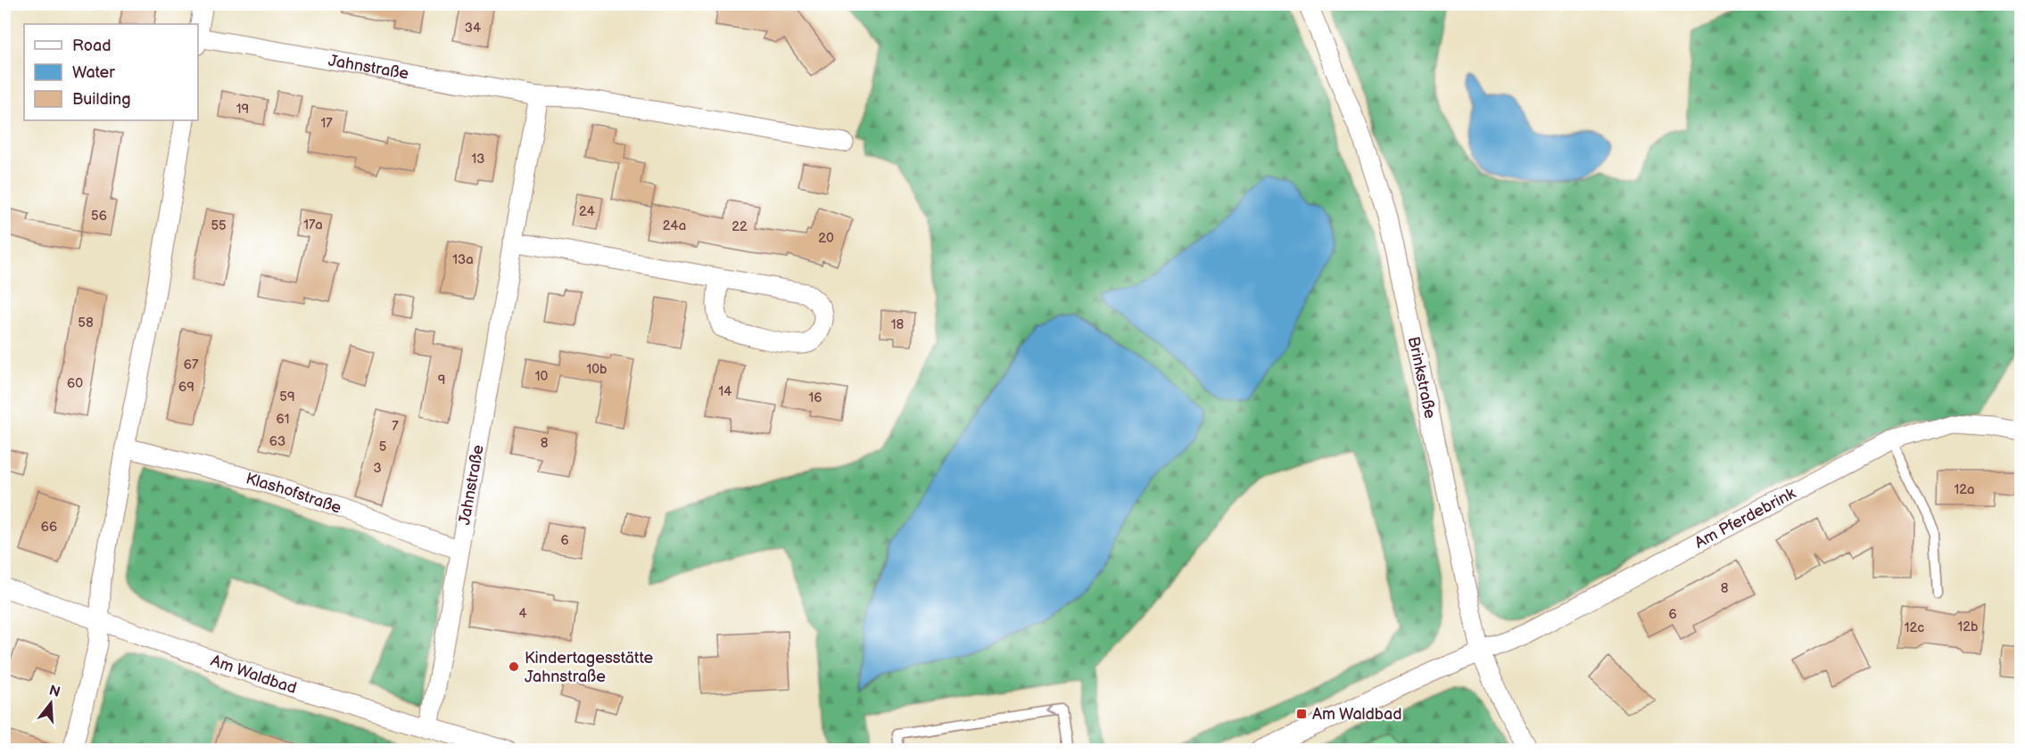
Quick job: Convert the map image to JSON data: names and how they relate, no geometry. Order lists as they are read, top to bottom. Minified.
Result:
{"streets":{"street":["Jahnstraße","Brinkstraße","Klashofstraße","Am Pferdebrink","Am Waldbad"]},"crossings":[["Jahnstraße","Klashofstraße"],["Jahnstraße","Am Waldbad"],["Brinkstraße","Am Pferdebrink"]],"places":{"other":["Kindertagesstätte Jahnstraße"],"transit":["Am Waldbad"]},"house_numbers":["34","19","17","13","24","56","17a","55","24a","22","20","13a","58","18","67","10b","10","9","60","69","14","59","16","61","7","63","8","5","3","12a","66","6","8","4","6","12b","12c"],"legend":["Road","Water","Building"],"north":"top"}
